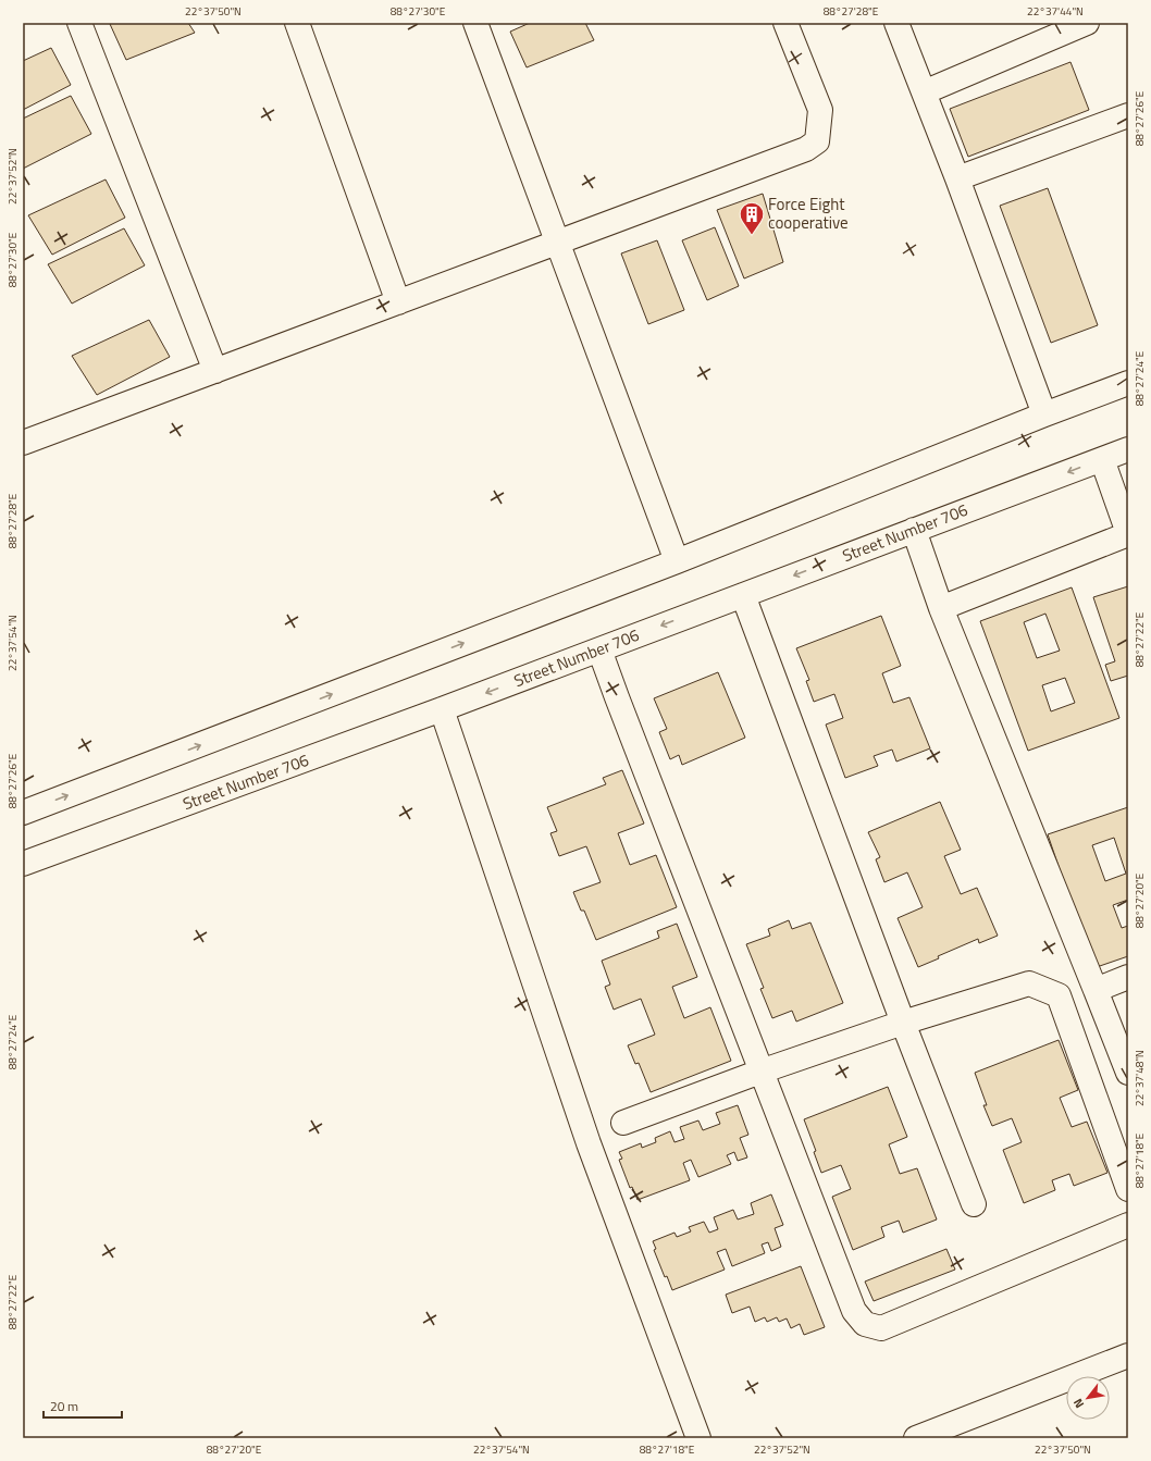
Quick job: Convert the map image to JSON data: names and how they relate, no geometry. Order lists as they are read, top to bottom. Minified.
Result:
{"streets":{"street":["Street Number 706"]},"places":{"building":["Force Eight cooperative"]},"scale_bar":"20 m","north":"bottom left","coordinates":["22°37'50\"N","88°27'30\"E","88°27'28\"E","22°37'44\"N","88°27'26\"E","22°37'52\"N","88°27'24\"E","88°27'22\"E","22°37'54\"N","88°27'20\"E","22°37'48\"N","88°27'18\"E"]}
